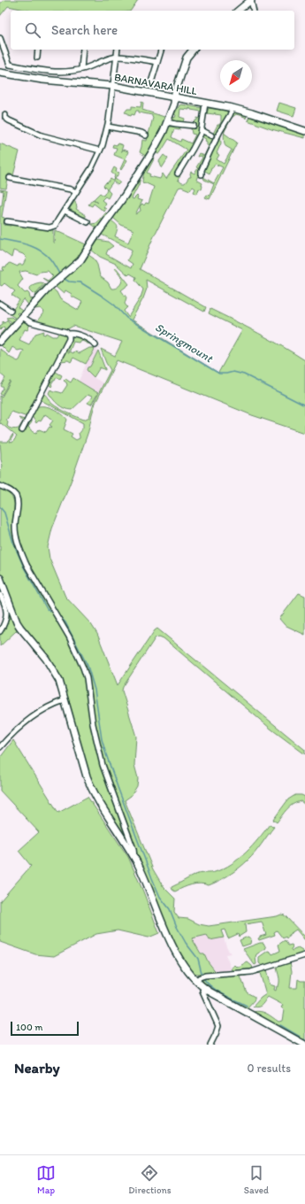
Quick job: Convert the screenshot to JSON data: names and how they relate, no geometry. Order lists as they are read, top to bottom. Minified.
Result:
{"streets":{"street":["BARNAVARA HILL"]},"water":["Springmount"],"scale_bar":"100 m","north":"bottom left","page":{"search":"Search here","scale":"100 m","heading":["Nearby","0 results"],"nav":["Map","Directions","Saved"]}}
